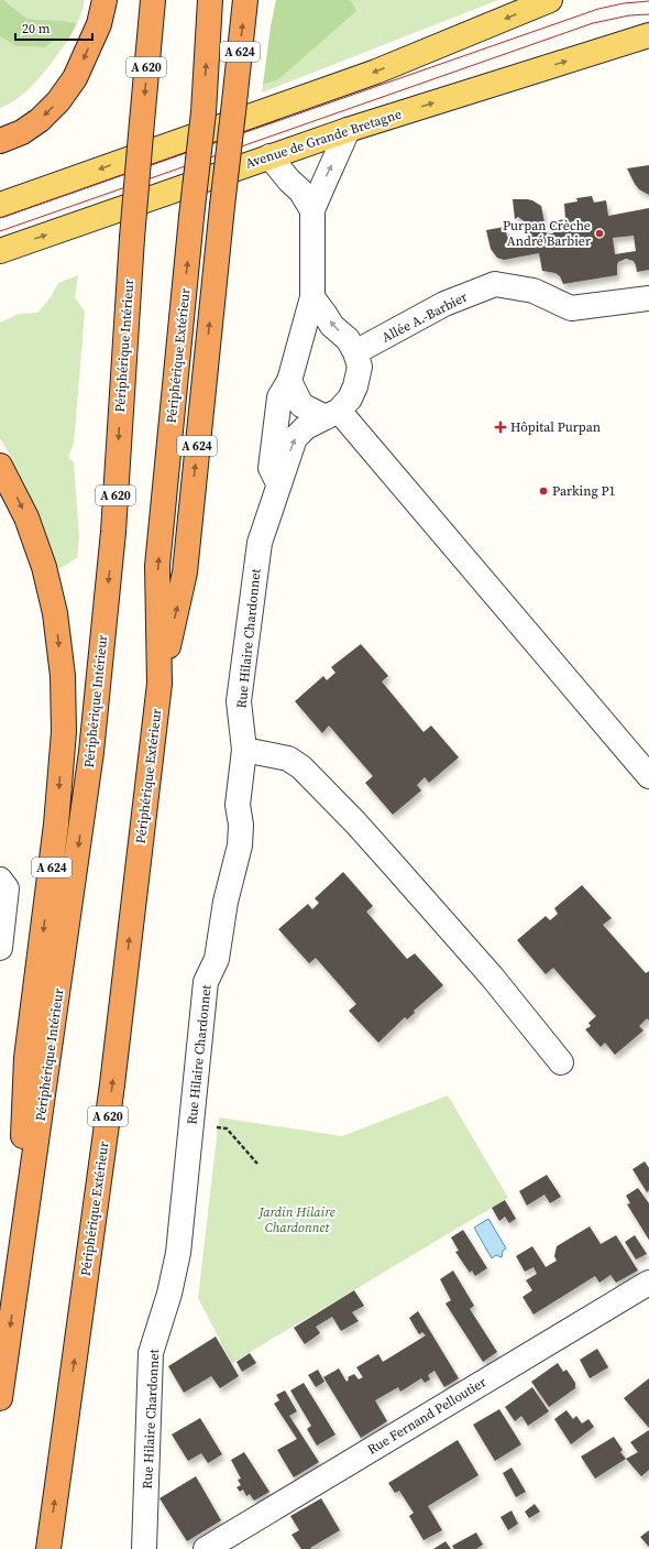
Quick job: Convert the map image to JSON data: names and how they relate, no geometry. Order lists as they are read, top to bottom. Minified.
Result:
{"streets":{"highway":["A 624","A 620","Périphérique Intérieur","Périphérique Extérieur"],"main road":["Avenue de Grande Bretagne"],"street":["Allée A.-Barbier","Rue Hilaire Chardonnet","Rue Fernand Pelloutier"]},"crossings":[["A 624","Périphérique Intérieur"],["A 624","Périphérique Extérieur"],["Allée A.-Barbier","Rue Hilaire Chardonnet"]],"parks":["Jardin Hilaire Chardonnet"],"places":{"other":["Purpan Crèche André Barbier","Parking P1"],"health":["Hôpital Purpan"]},"scale_bar":"20 m"}
